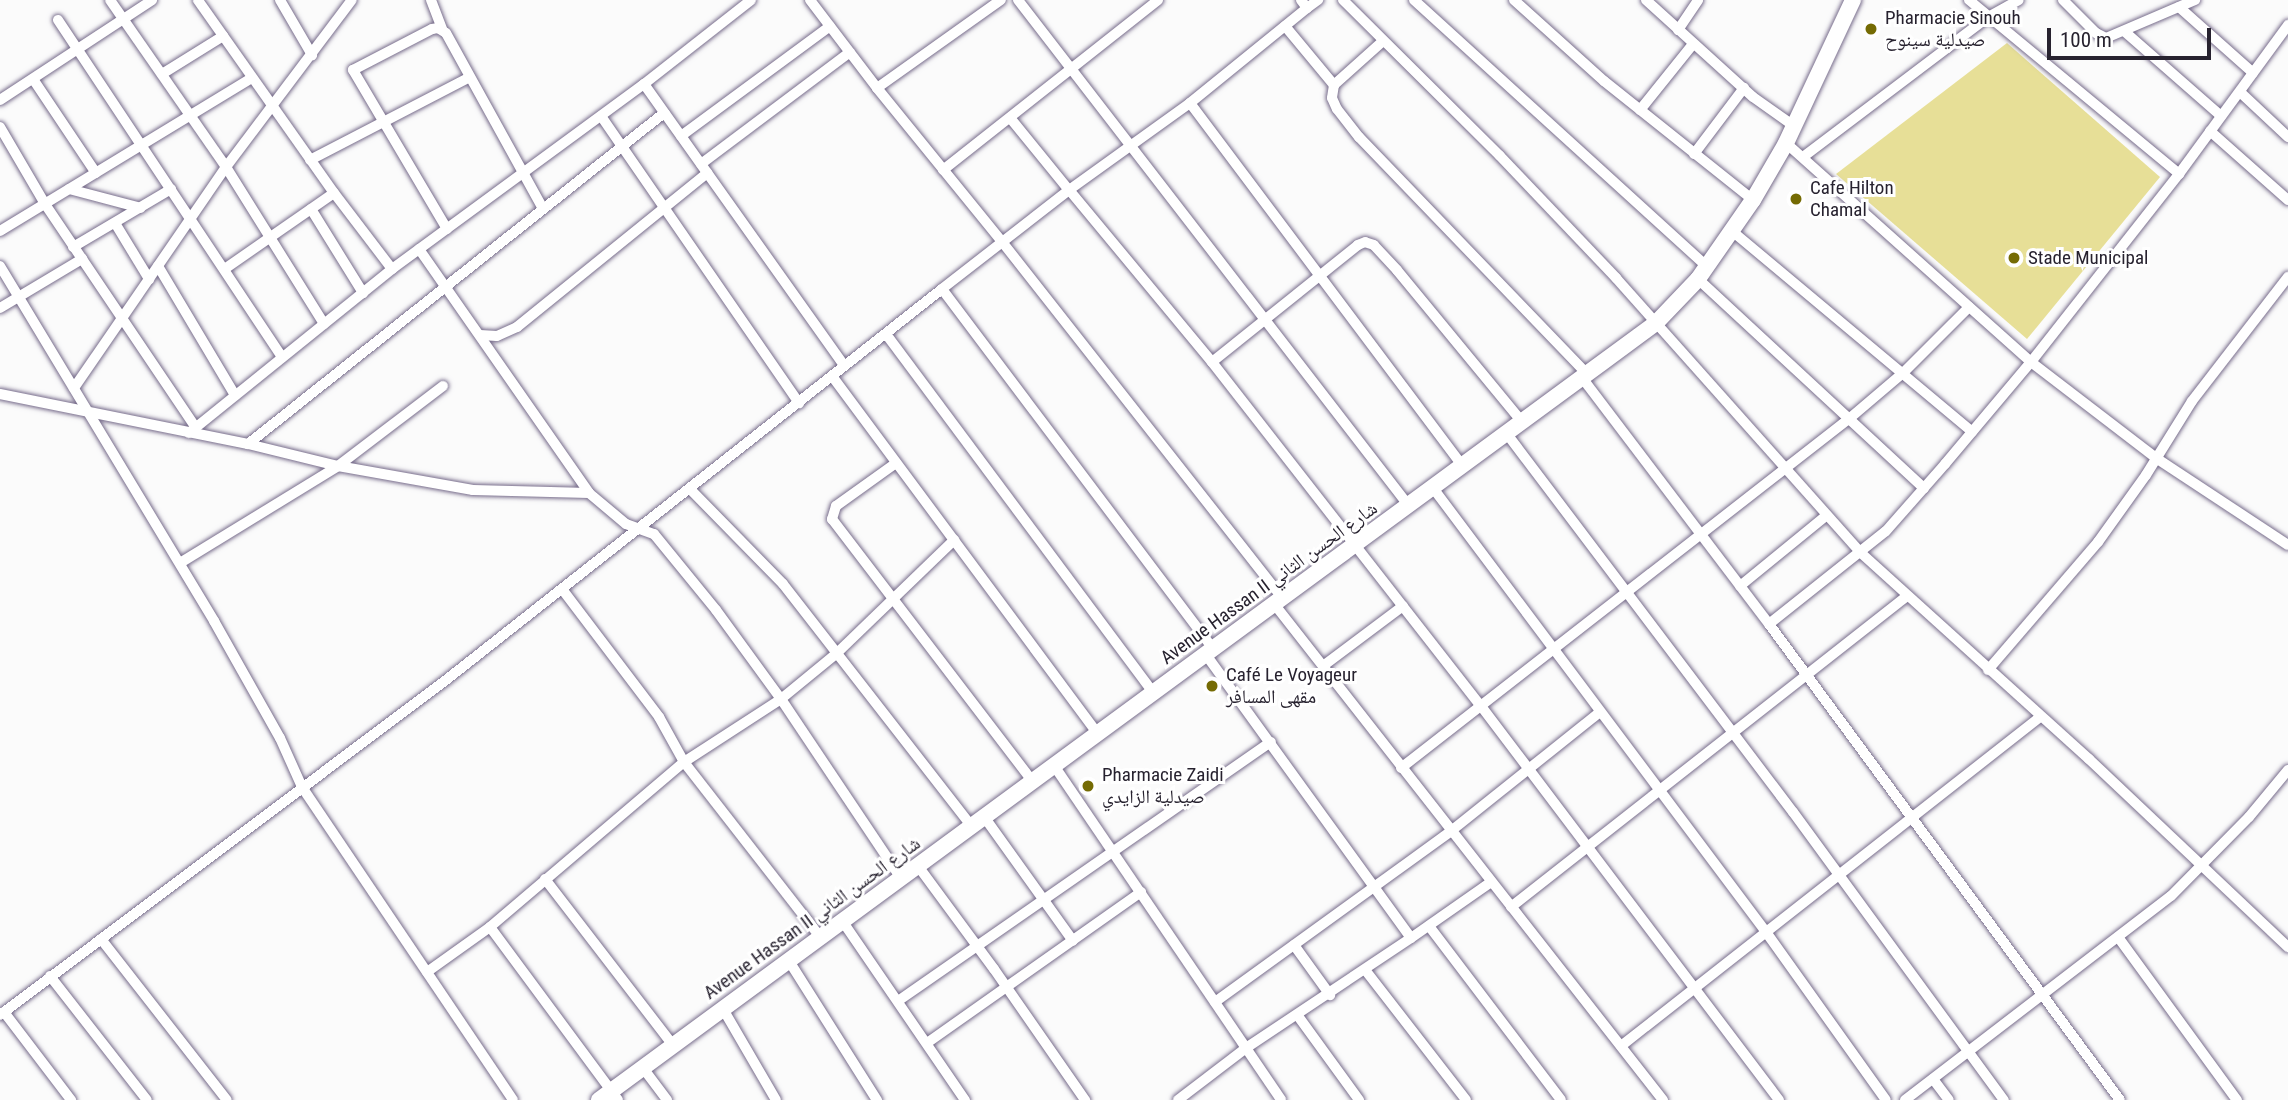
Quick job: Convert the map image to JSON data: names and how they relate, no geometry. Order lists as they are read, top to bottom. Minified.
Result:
{"streets":{"main road":["Avenue Hassan II شارع الحسن الثاني"]},"places":["Pharmacie Sinouh صيدلية سينوح","Cafe Hilton Chamal","Stade Municipal","Café Le Voyageur مقهى المسافر","Pharmacie Zaidi صيدلية الزايدي"],"scale_bar":"100 m"}
